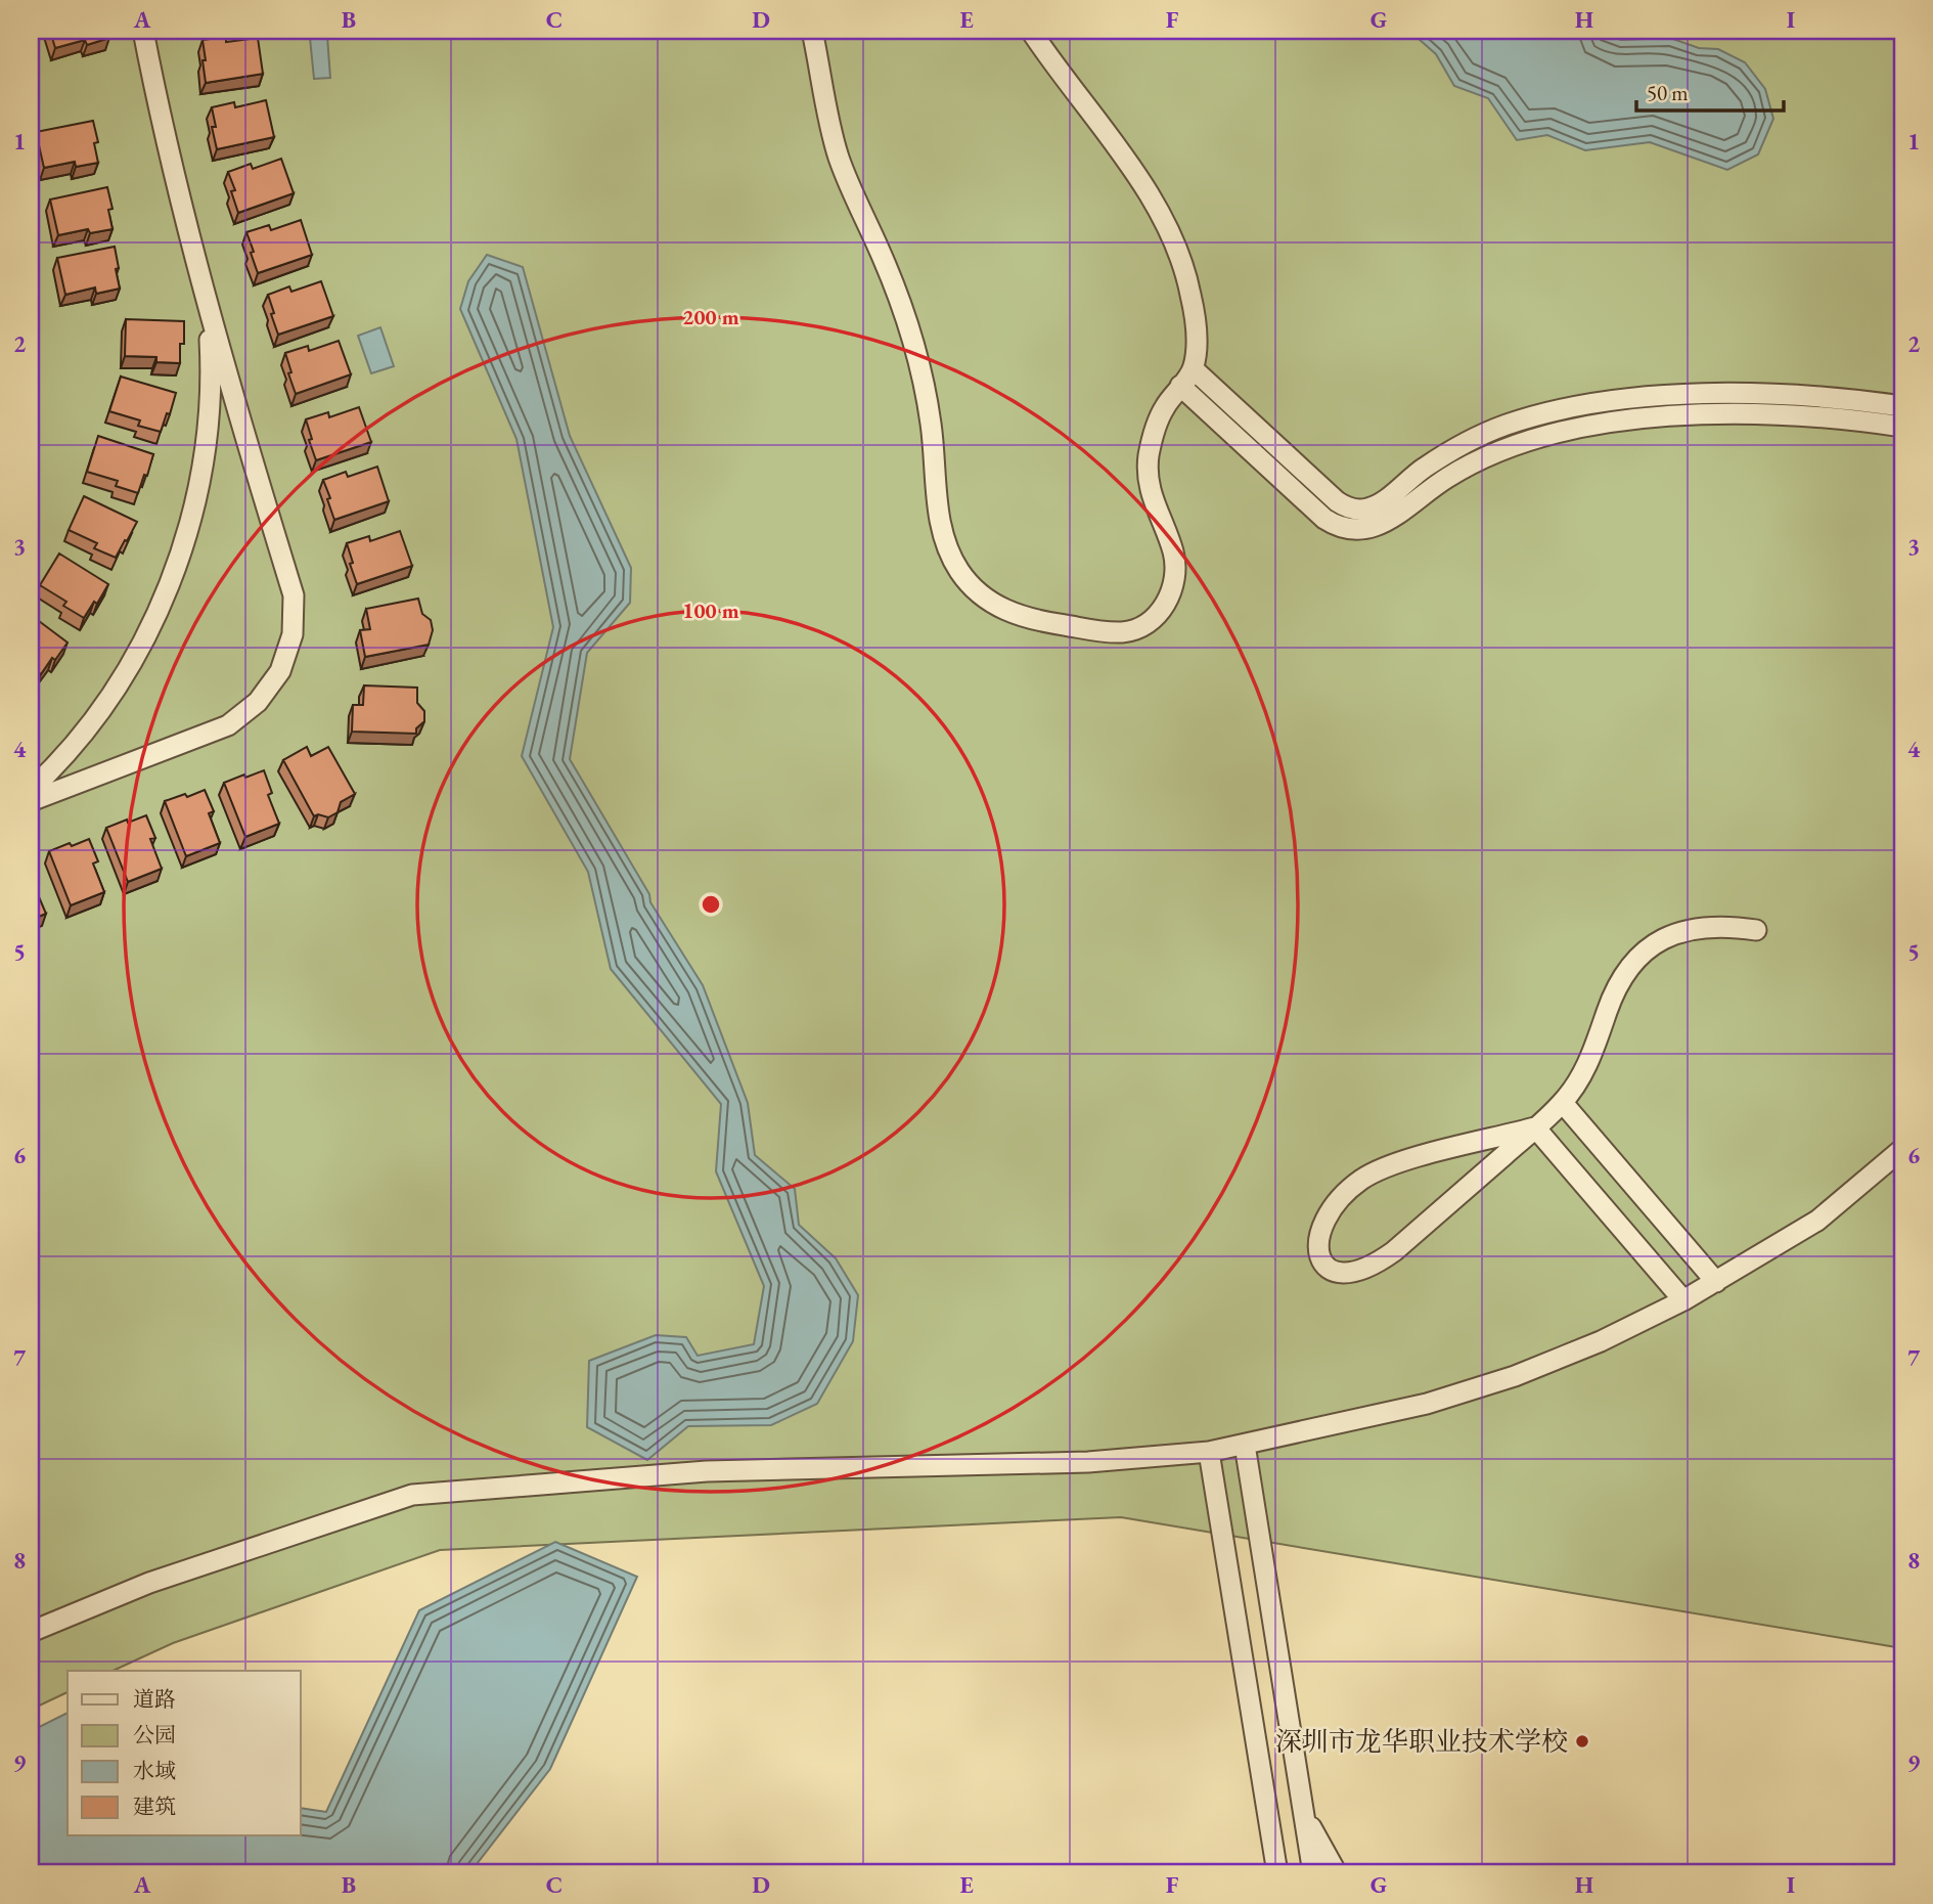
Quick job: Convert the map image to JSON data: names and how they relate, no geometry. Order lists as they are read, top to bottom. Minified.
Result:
{"places":["深圳市龙华职业技术学校"],"legend":["道路","公园","水域","建筑"],"scale_bar":"50 m","grid":{"columns":["A","B","C","D","E","F","G","H","I"],"rows":["1","2","3","4","5","6","7","8","9"]},"rings":["200 m","100 m"]}
